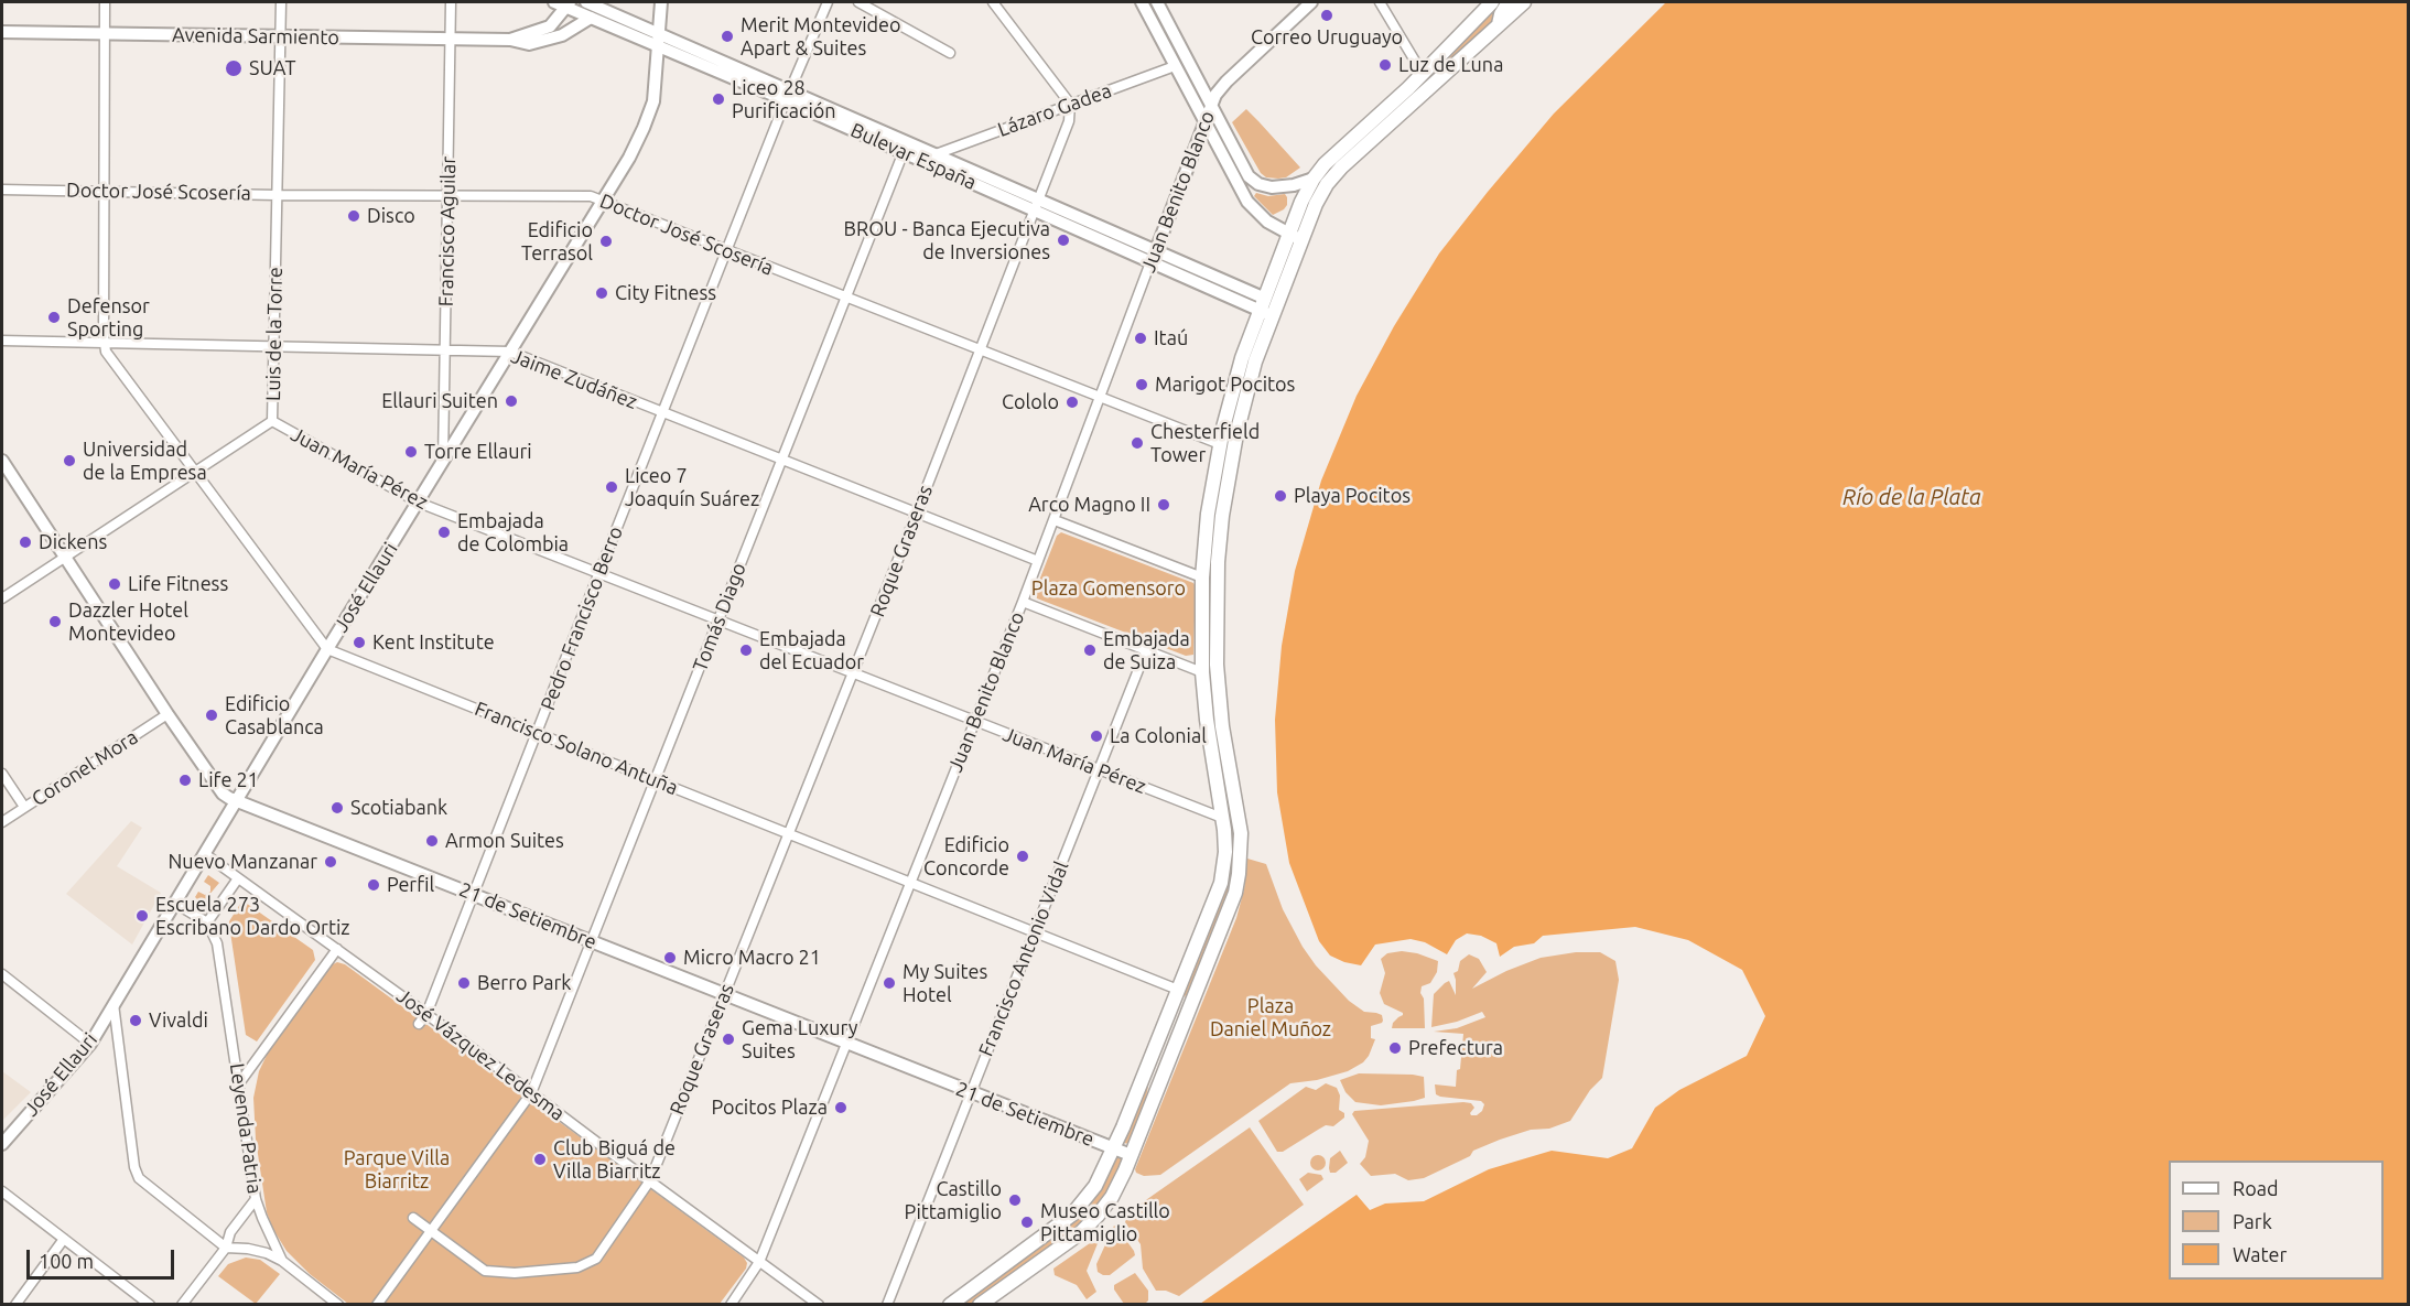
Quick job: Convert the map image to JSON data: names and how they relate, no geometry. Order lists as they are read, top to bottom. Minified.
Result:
{"streets":{"street":["Avenida Sarmiento","Lázaro Gadea","Bulevar España","Doctor José Scosería","Juan Benito Blanco","Francisco Aguilar","Luis de la Torre","Jaime Zudáñez","Juan María Pérez","Roque Graseras","José Ellauri","Tomás Diago","Pedro Francisco Berro","Francisco Solano Antuña","Coronel Mora","21 de Setiembre","Francisco Antonio Vidal","José Vázquez Ledesma","Leyenda Patria"]},"crossings":[["Avenida Sarmiento","Bulevar España"],["Avenida Sarmiento","Francisco Aguilar"],["Avenida Sarmiento","Luis de la Torre"],["Lázaro Gadea","Bulevar España"],["Lázaro Gadea","Roque Graseras"],["Bulevar España","Juan Benito Blanco"],["Bulevar España","Roque Graseras"],["Bulevar España","José Ellauri"],["Bulevar España","Tomás Diago"],["Bulevar España","Pedro Francisco Berro"],["Doctor José Scosería","Juan Benito Blanco"],["Doctor José Scosería","Francisco Aguilar"],["Doctor José Scosería","Luis de la Torre"],["Doctor José Scosería","Roque Graseras"],["Doctor José Scosería","José Ellauri"],["Doctor José Scosería","Tomás Diago"],["Doctor José Scosería","Pedro Francisco Berro"],["Juan Benito Blanco","Jaime Zudáñez"],["Juan Benito Blanco","Juan María Pérez"],["Juan Benito Blanco","Francisco Solano Antuña"],["Juan Benito Blanco","21 de Setiembre"],["Juan Benito Blanco","José Vázquez Ledesma"],["Francisco Aguilar","Jaime Zudáñez"],["Francisco Aguilar","José Ellauri"],["Luis de la Torre","Jaime Zudáñez"],["Luis de la Torre","Juan María Pérez"],["Luis de la Torre","21 de Setiembre"],["Jaime Zudáñez","Roque Graseras"],["Jaime Zudáñez","José Ellauri"],["Jaime Zudáñez","Tomás Diago"],["Jaime Zudáñez","Pedro Francisco Berro"],["Juan María Pérez","Roque Graseras"],["Juan María Pérez","José Ellauri"],["Juan María Pérez","Tomás Diago"],["Juan María Pérez","Pedro Francisco Berro"],["Juan María Pérez","Francisco Antonio Vidal"],["Roque Graseras","Tomás Diago"],["Roque Graseras","Francisco Solano Antuña"],["Roque Graseras","21 de Setiembre"],["Roque Graseras","José Vázquez Ledesma"],["José Ellauri","Francisco Solano Antuña"],["José Ellauri","21 de Setiembre"],["José Ellauri","José Vázquez Ledesma"],["Tomás Diago","Francisco Solano Antuña"],["Tomás Diago","21 de Setiembre"],["Tomás Diago","José Vázquez Ledesma"],["Pedro Francisco Berro","Francisco Solano Antuña"],["Pedro Francisco Berro","21 de Setiembre"],["Pedro Francisco Berro","José Vázquez Ledesma"],["Francisco Solano Antuña","Francisco Antonio Vidal"],["Coronel Mora","21 de Setiembre"],["21 de Setiembre","Francisco Antonio Vidal"]],"water":["Río de la Plata"],"parks":["Plaza Gomensoro","Plaza Daniel Muñoz","Parque Villa Biarritz"],"places":["Correo Uruguayo","Merit Montevideo Apart & Suites","Luz de Luna","SUAT","Liceo 28 Purificación","Disco","BROU - Banca Ejecutiva de Inversiones","Edificio Terrasol","City Fitness","Defensor Sporting","Itaú","Marigot Pocitos","Ellauri Suiten","Cololo","Chesterfield Tower","Torre Ellauri","Universidad de la Empresa","Liceo 7 Joaquín Suárez","Playa Pocitos","Arco Magno II","Embajada de Colombia","Dickens","Life Fitness","Dazzler Hotel Montevideo","Kent Institute","Embajada del Ecuador","Embajada de Suiza","Edificio Casablanca","La Colonial","Life 21","Scotiabank","Armon Suites","Edificio Concorde","Nuevo Manzanar","Perfil","Escuela 273 Escribano Dardo Ortiz","Micro Macro 21","Berro Park","My Suites Hotel","Vivaldi","Gema Luxury Suites","Prefectura","Pocitos Plaza","Club Biguá de Villa Biarritz","Castillo Pittamiglio","Museo Castillo Pittamiglio"],"legend":["Road","Park","Water"],"scale_bar":"100 m"}
